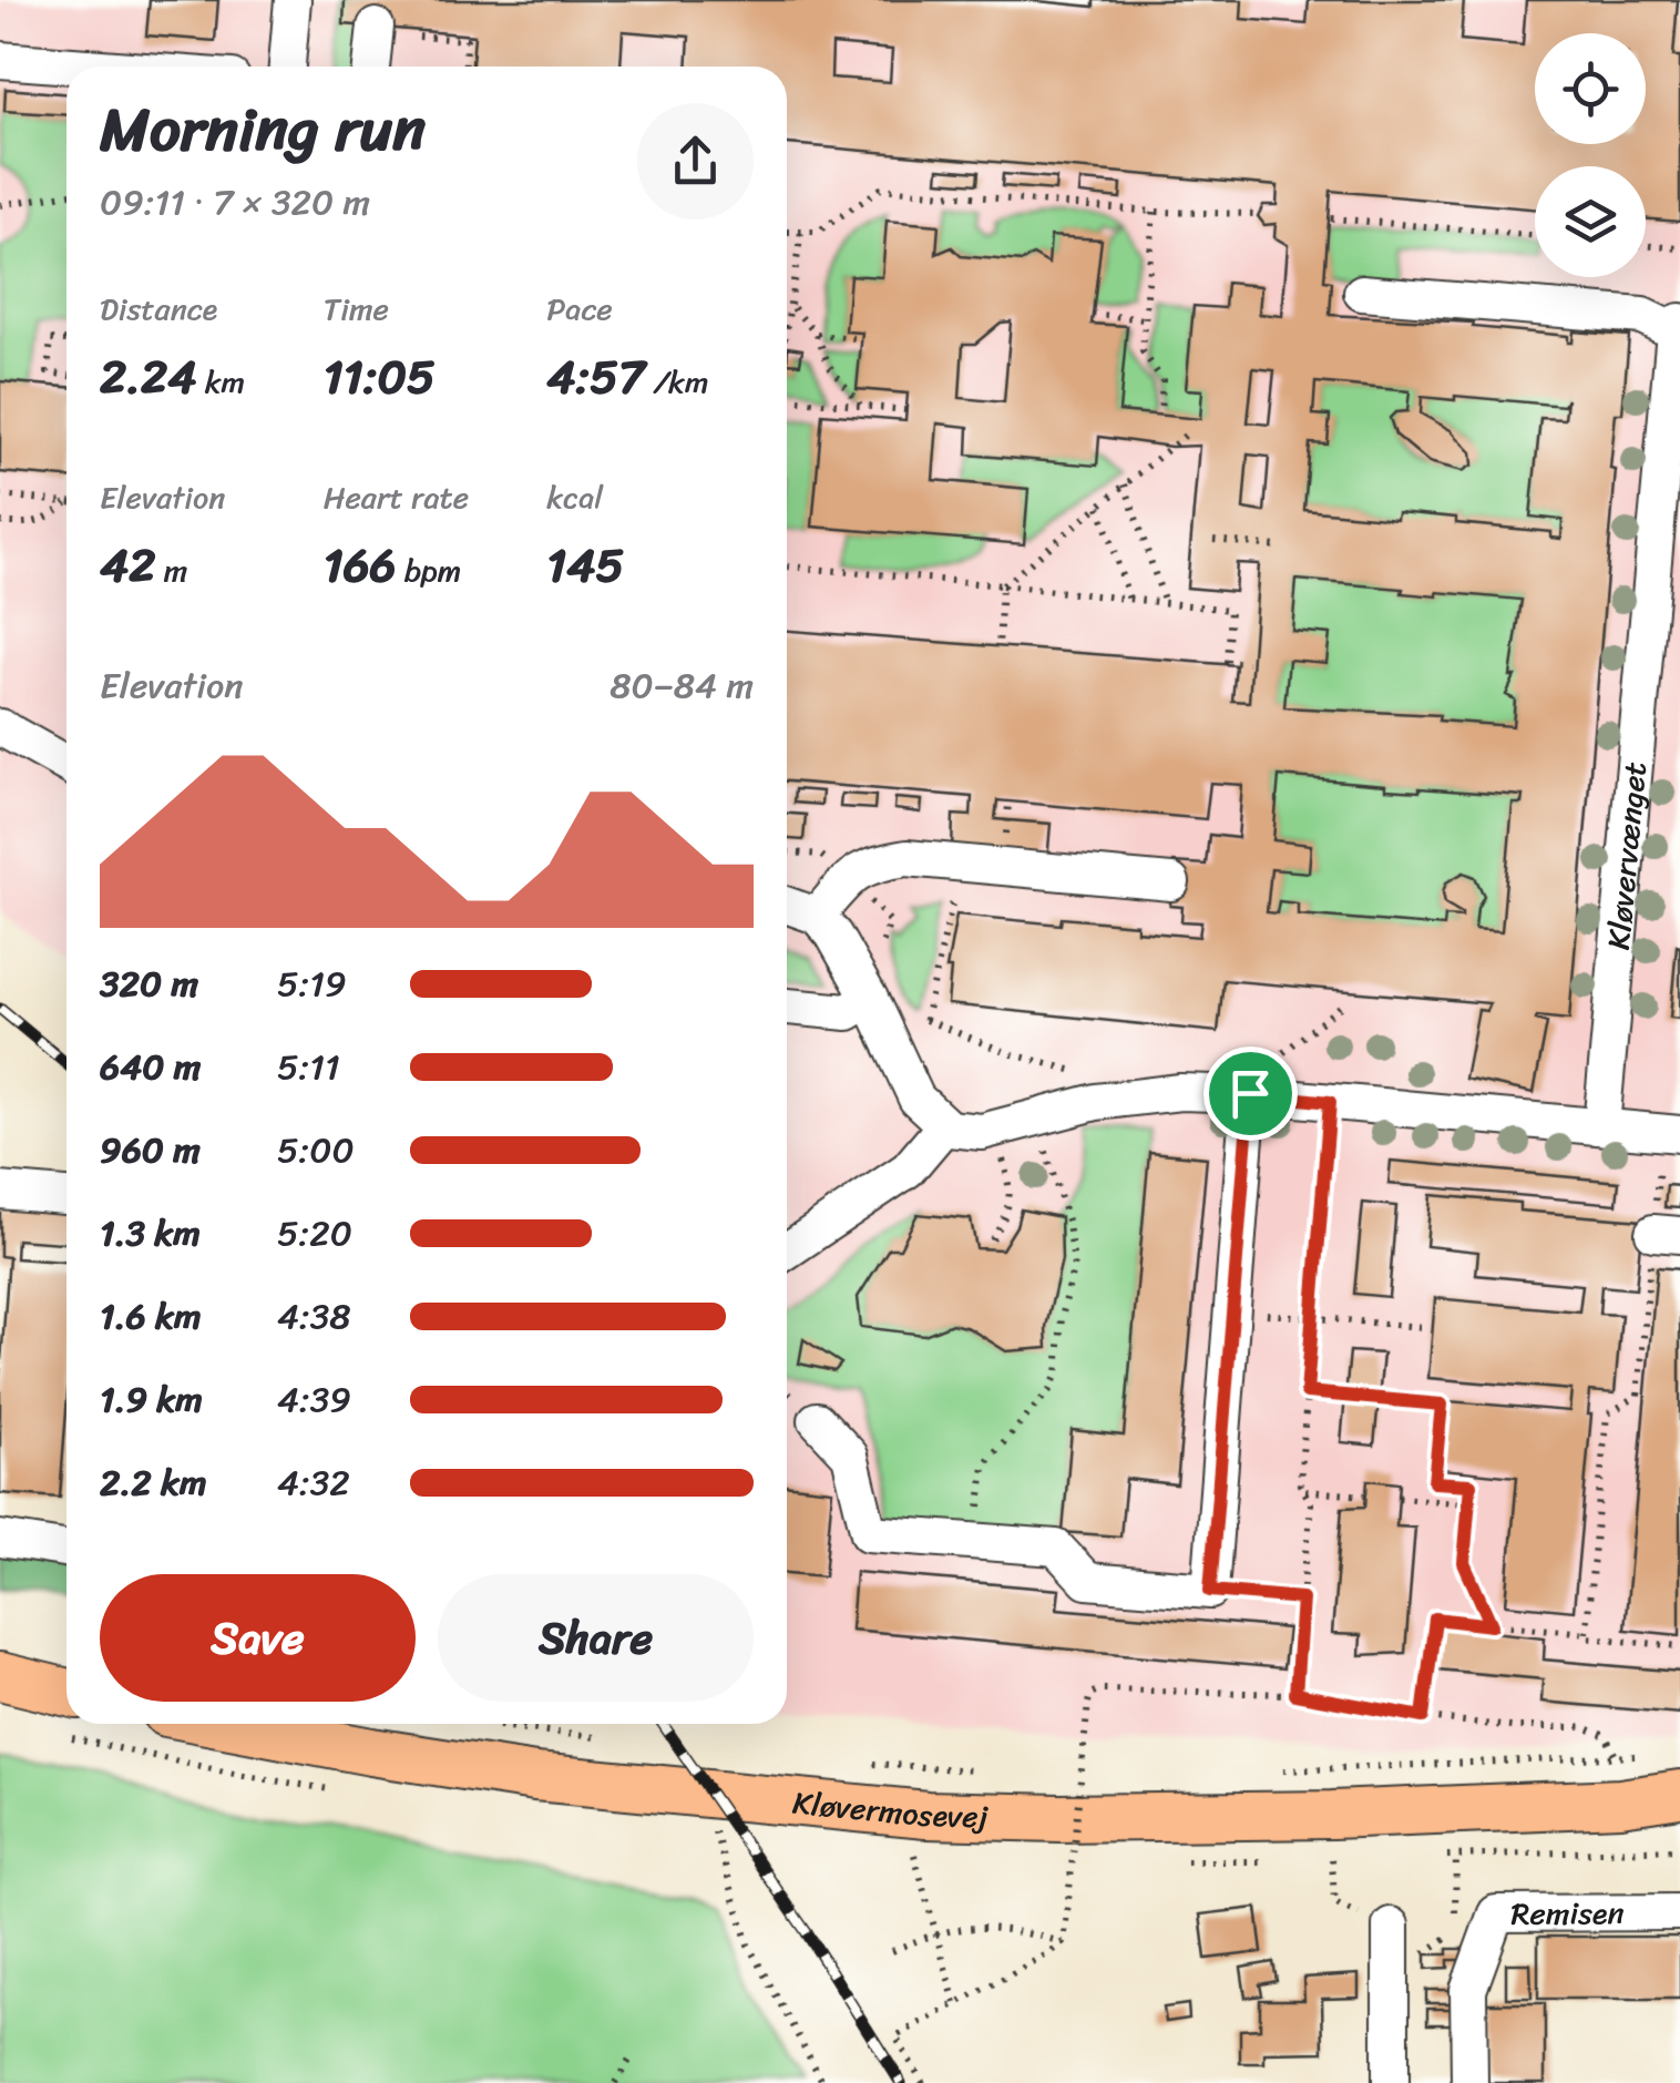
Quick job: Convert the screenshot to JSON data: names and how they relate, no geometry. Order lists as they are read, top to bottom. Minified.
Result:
{"streets":{"main road":["Kløvermosevej"],"street":["Kløvervænget","Remisen"]},"page":{"heading":["Morning run","09:11 · 7 × 320 m"],"stats":[["Distance","2.24 km"],["Time","11:05"],["Pace","4:57 /km"],["Elevation","42 m"],["Heart rate","166 bpm"],["kcal","145"]],"chart":["Elevation","80–84 m"],"list":[{"name":"320 m","note":"5:19"},{"name":"640 m","note":"5:11"},{"name":"960 m","note":"5:00"},{"name":"1.3 km","note":"5:20"},{"name":"1.6 km","note":"4:38"},{"name":"1.9 km","note":"4:39"},{"name":"2.2 km","note":"4:32"}],"buttons":["Save","Share"]}}
